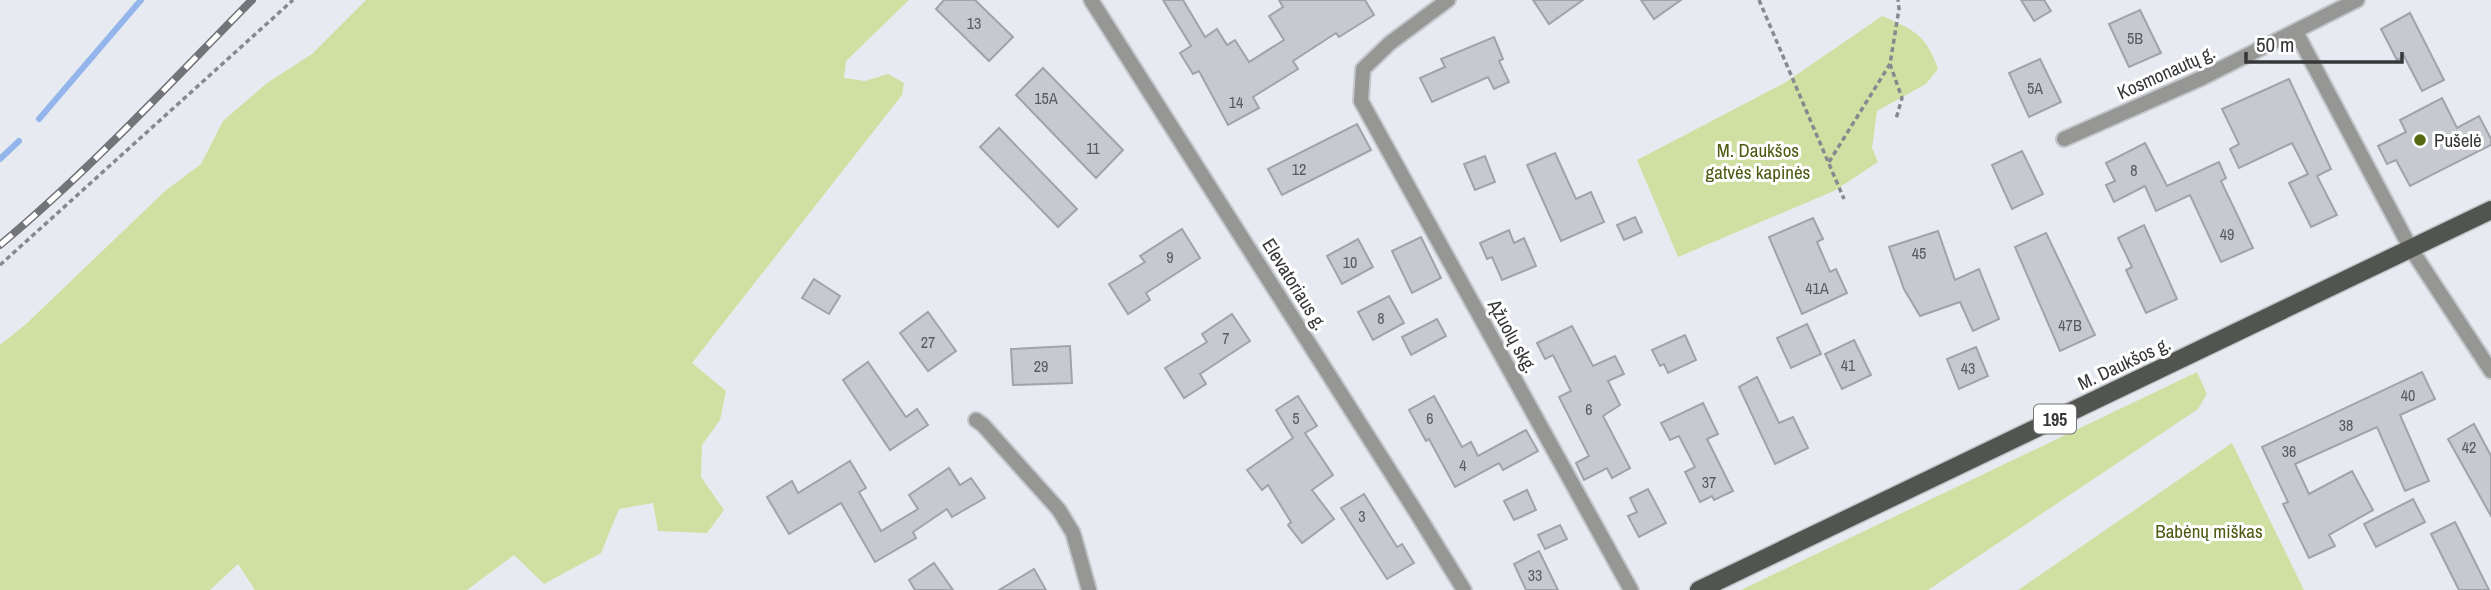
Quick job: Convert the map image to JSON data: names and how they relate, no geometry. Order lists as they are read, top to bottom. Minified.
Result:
{"streets":{"main road":["M. Daukšos g.","195"],"street":["Kosmonautų g.","Elevatoriaus g.","Ąžuolų skg."]},"parks":["M. Daukšos gatvės kapinės","Babėnų miškas"],"places":["Pušelė"],"house_numbers":["13","5B","5A","15A","14","11","12","8","49","45","9","10","41A","8","47B","7","27","41","29","43","40","6","5","6","38","42","36","4","37","3","33"],"scale_bar":"50 m"}
